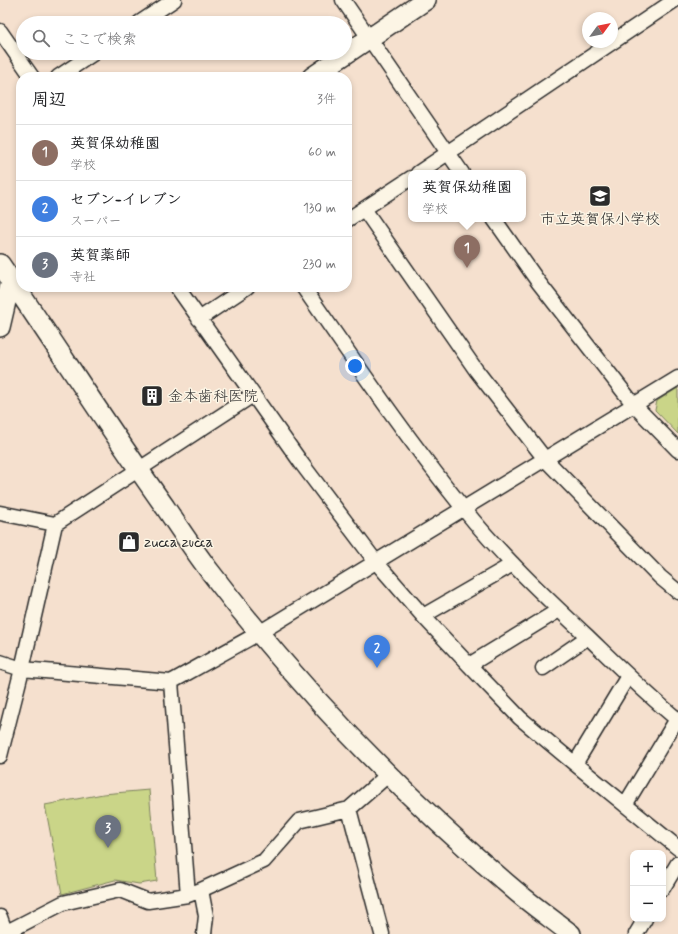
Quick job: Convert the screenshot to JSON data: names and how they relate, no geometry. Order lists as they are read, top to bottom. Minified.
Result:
{"places":{"school or university":["市立英賀保小学校"],"building":["金本歯科医院"],"shop":["zucca zucca"]},"north":"top right","page":{"search":"ここで検索","heading":["周辺","3件"],"list":[{"mark":"1","name":"英賀保幼稚園","note":"学校","value":"60 m"},{"mark":"2","name":"セブン-イレブン","note":"スーパー","value":"130 m"},{"mark":"3","name":"英賀薬師","note":"寺社","value":"230 m"}],"popup":["英賀保幼稚園","学校"],"pins":["1","2","3"],"map_buttons":["+","−"]}}
